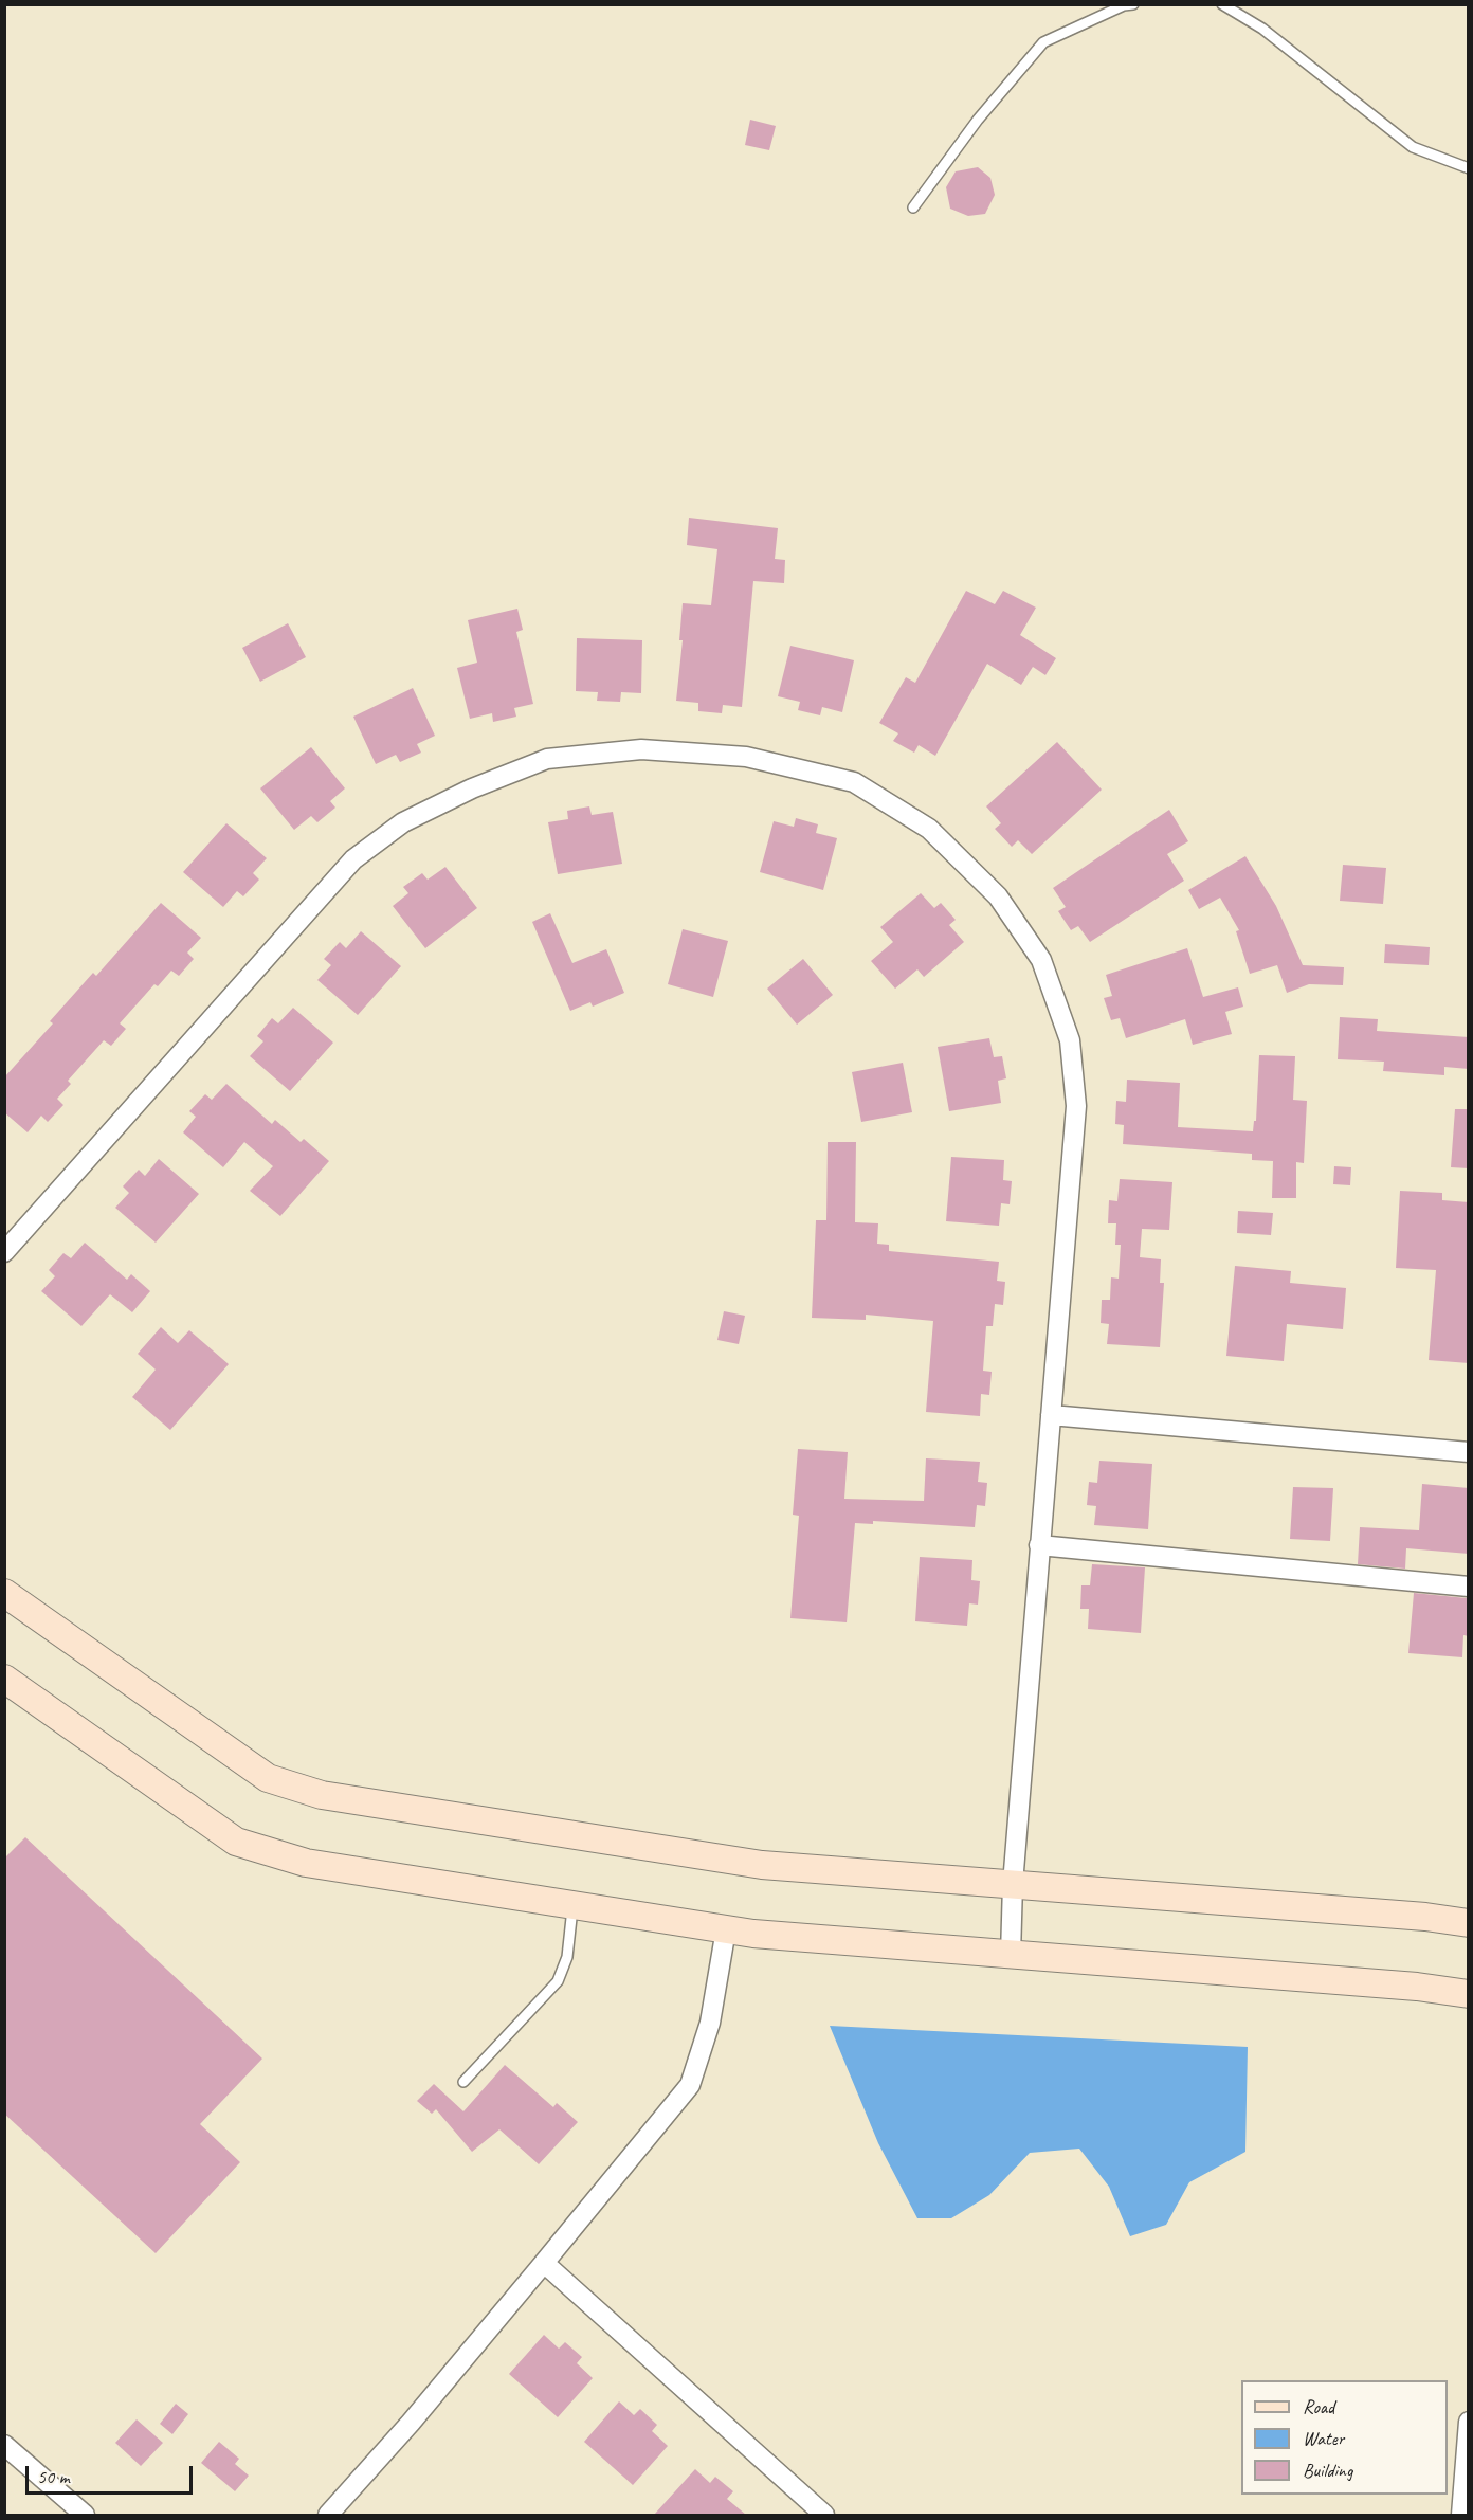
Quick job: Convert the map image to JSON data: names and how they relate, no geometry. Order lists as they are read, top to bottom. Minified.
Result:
{"legend":["Road","Water","Building"],"scale_bar":"50 m"}
